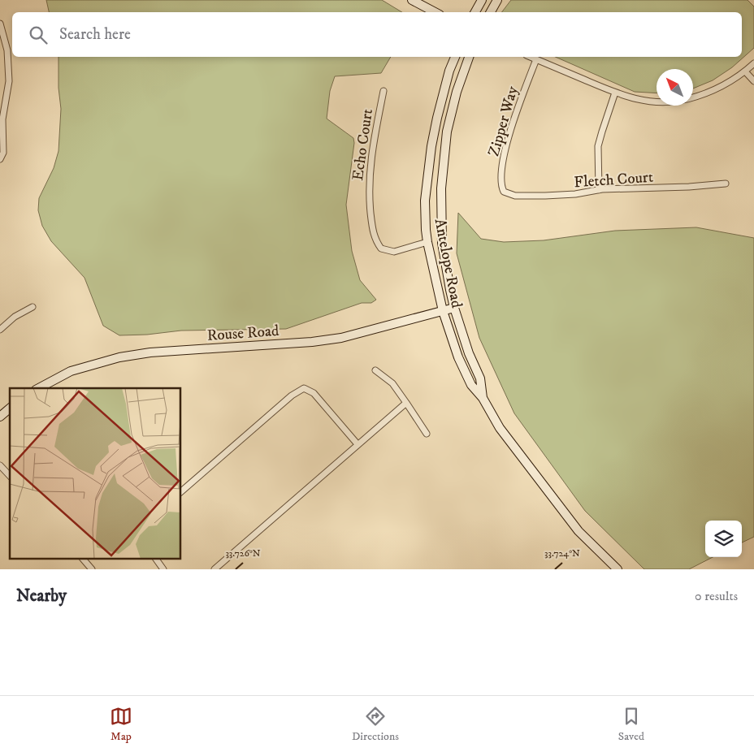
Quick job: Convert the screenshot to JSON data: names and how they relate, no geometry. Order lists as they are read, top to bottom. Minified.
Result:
{"streets":{"street":["Zipper Way","Echo Court","Fletch Court","Antelope Road","Rouse Road"]},"crossings":[["Zipper Way","Fletch Court"],["Echo Court","Antelope Road"],["Antelope Road","Rouse Road"]],"north":"top left","page":{"search":"Search here","heading":["Nearby","0 results"],"nav":["Map","Directions","Saved"]},"coordinates":["33.726°N","33.724°N"]}
